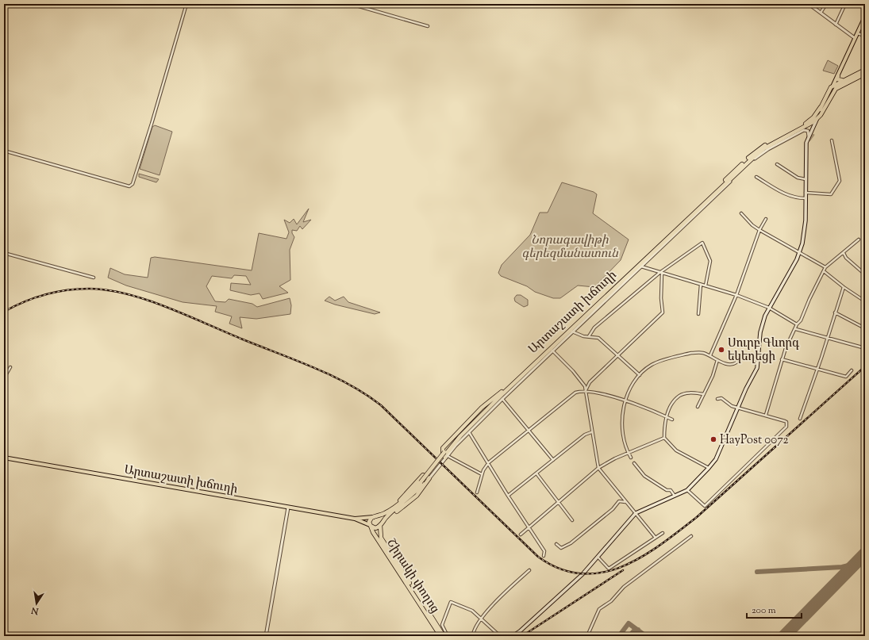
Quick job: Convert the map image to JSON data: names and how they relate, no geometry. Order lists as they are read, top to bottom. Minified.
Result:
{"streets":{"highway":["Արտաշատի խճուղի","Շիրակի փողոց"]},"crossings":[["Արտաշատի խճուղի","Շիրակի փողոց"]],"parks":["Նորագավիթի գերեզմանատուն"],"places":["Սուրբ Գևորգ եկեղեցի","HayPost 0072"],"scale_bar":"200 m","north":"bottom"}
